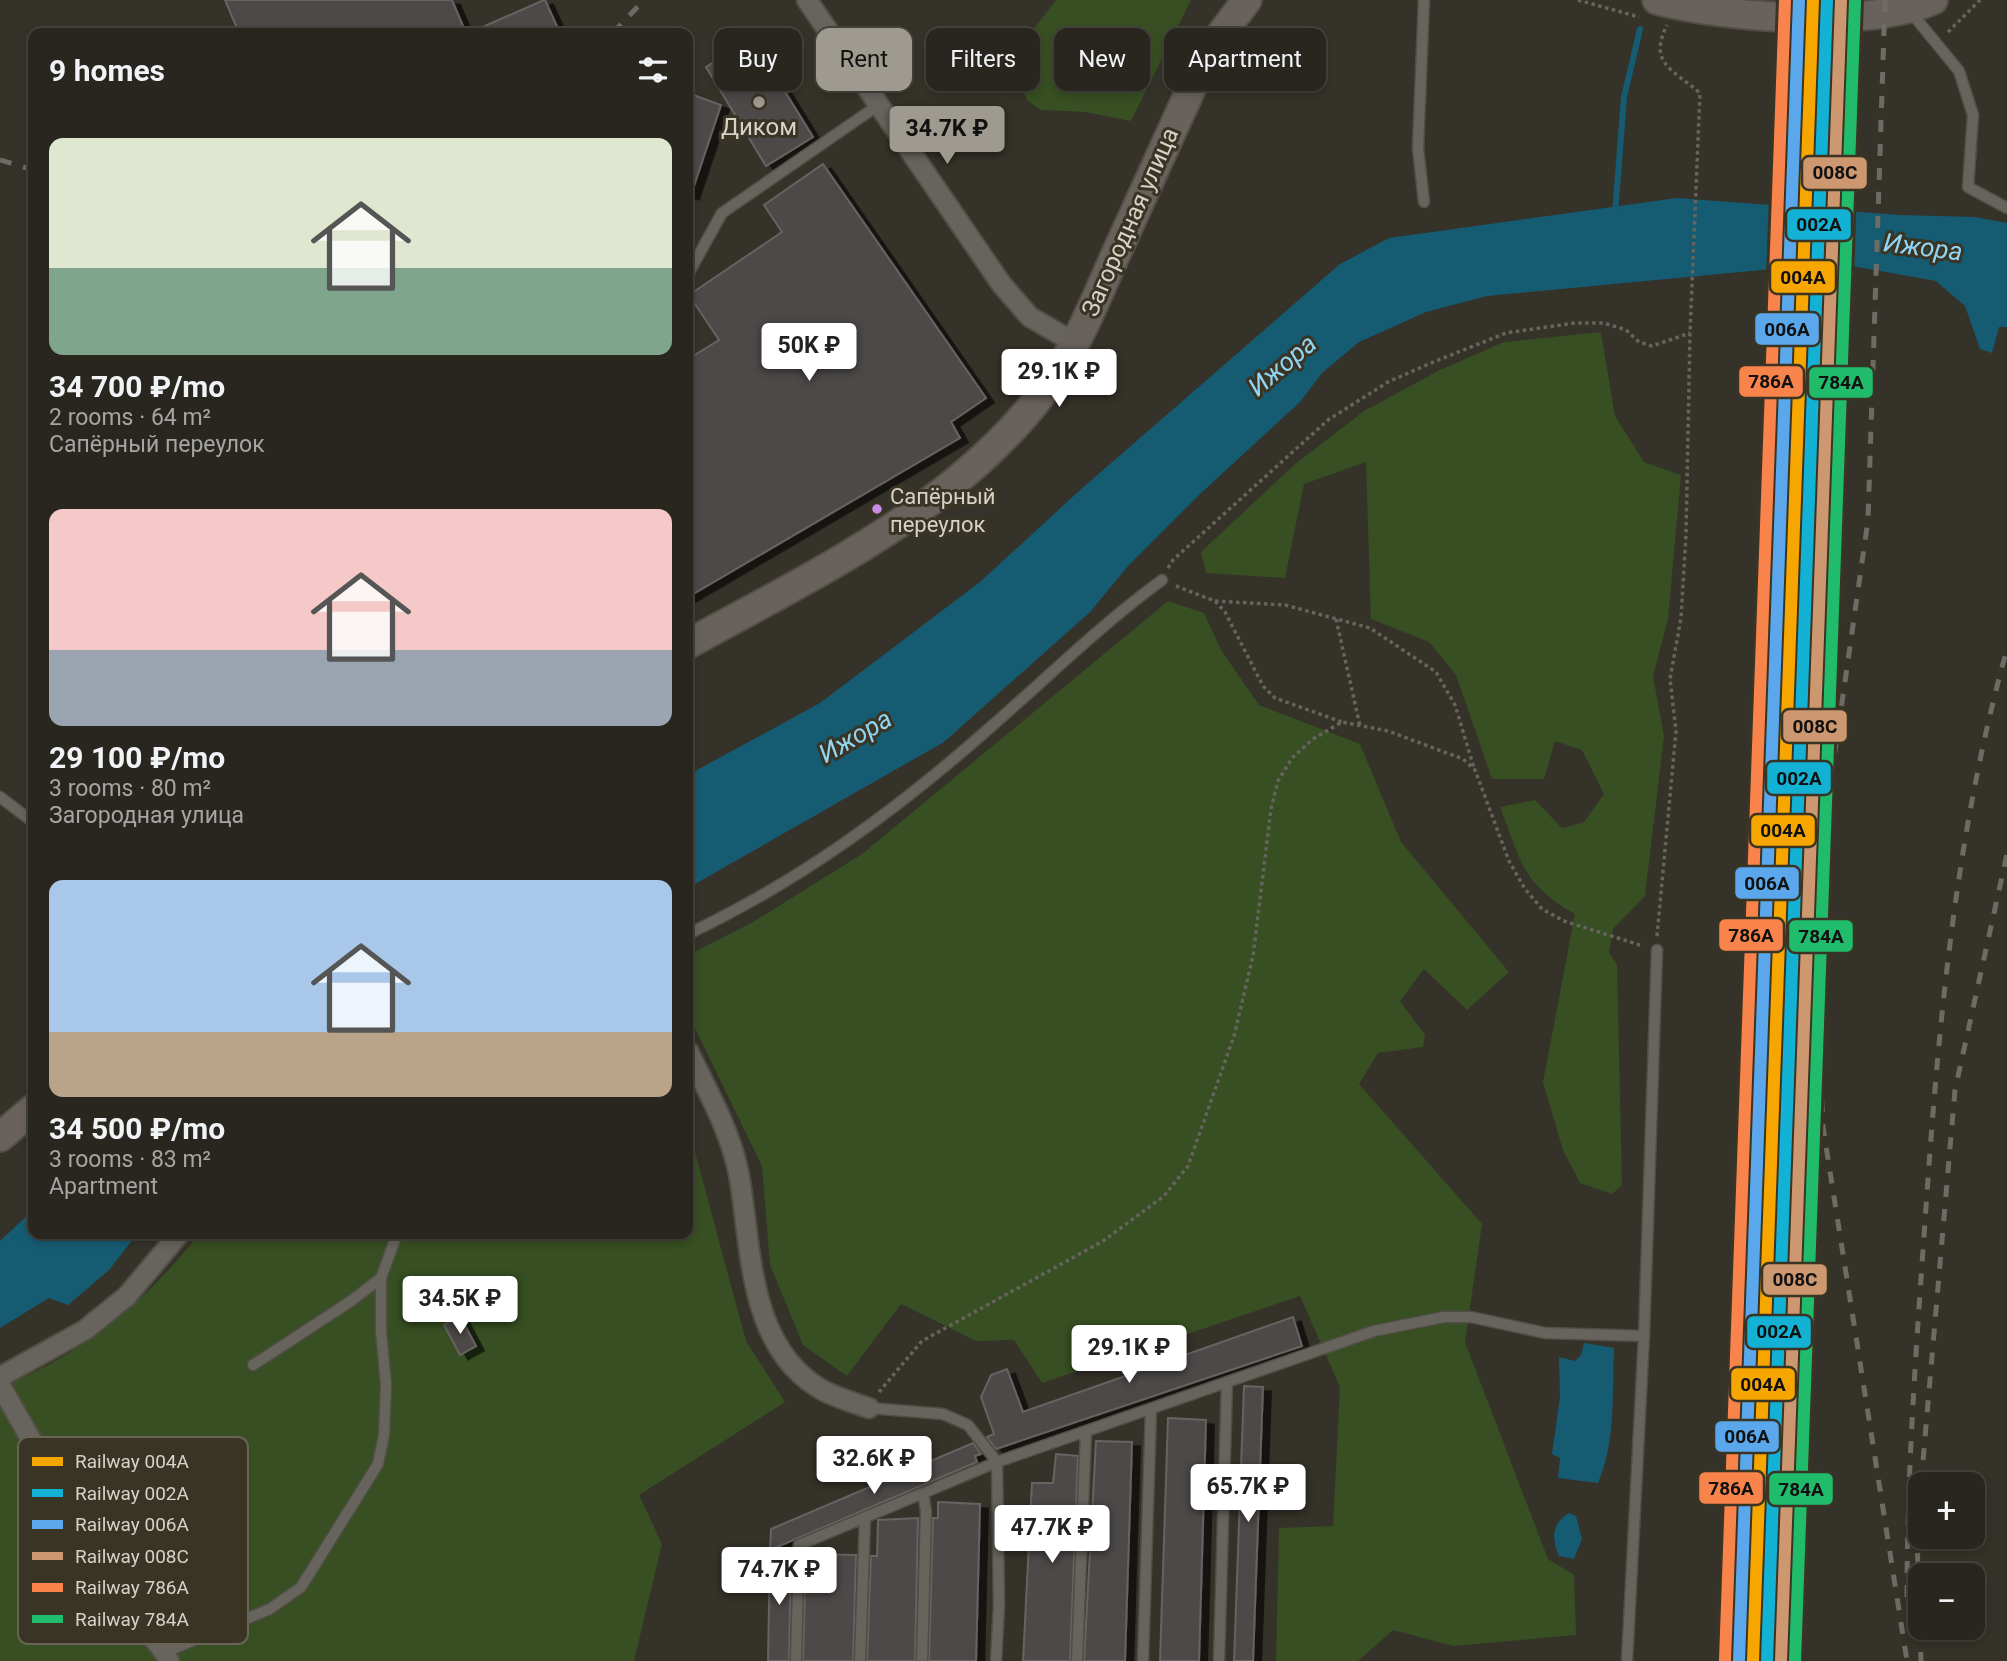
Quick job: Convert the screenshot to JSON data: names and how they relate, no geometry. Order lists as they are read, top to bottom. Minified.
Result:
{"streets":{"main road":["Загородная улица"]},"water":["Ижора"],"places":["Диком","Сапёрный переулок"],"lines":["rail line 004А","rail line 002А","rail line 006А","rail line 786А","rail line 008С","rail line 784А"],"legend":["Railway 004А","Railway 002А","Railway 006А","Railway 008С","Railway 786А","Railway 784А"],"page":{"chip":["Buy","Rent","Filters","New","Apartment"],"heading":"9 homes","price":["34.7K ₽","50K ₽","29.1K ₽","34.5K ₽","29.1K ₽","32.6K ₽","65.7K ₽","47.7K ₽","74.7K ₽"],"list":[{"name":"34 700 ₽/mo","note":"2 rooms · 64 m² · Сапёрный переулок"},{"name":"29 100 ₽/mo","note":"3 rooms · 80 m² · Загородная улица"},{"name":"34 500 ₽/mo","note":"3 rooms · 83 m² · Apartment"}],"map_buttons":["+","−"]}}
